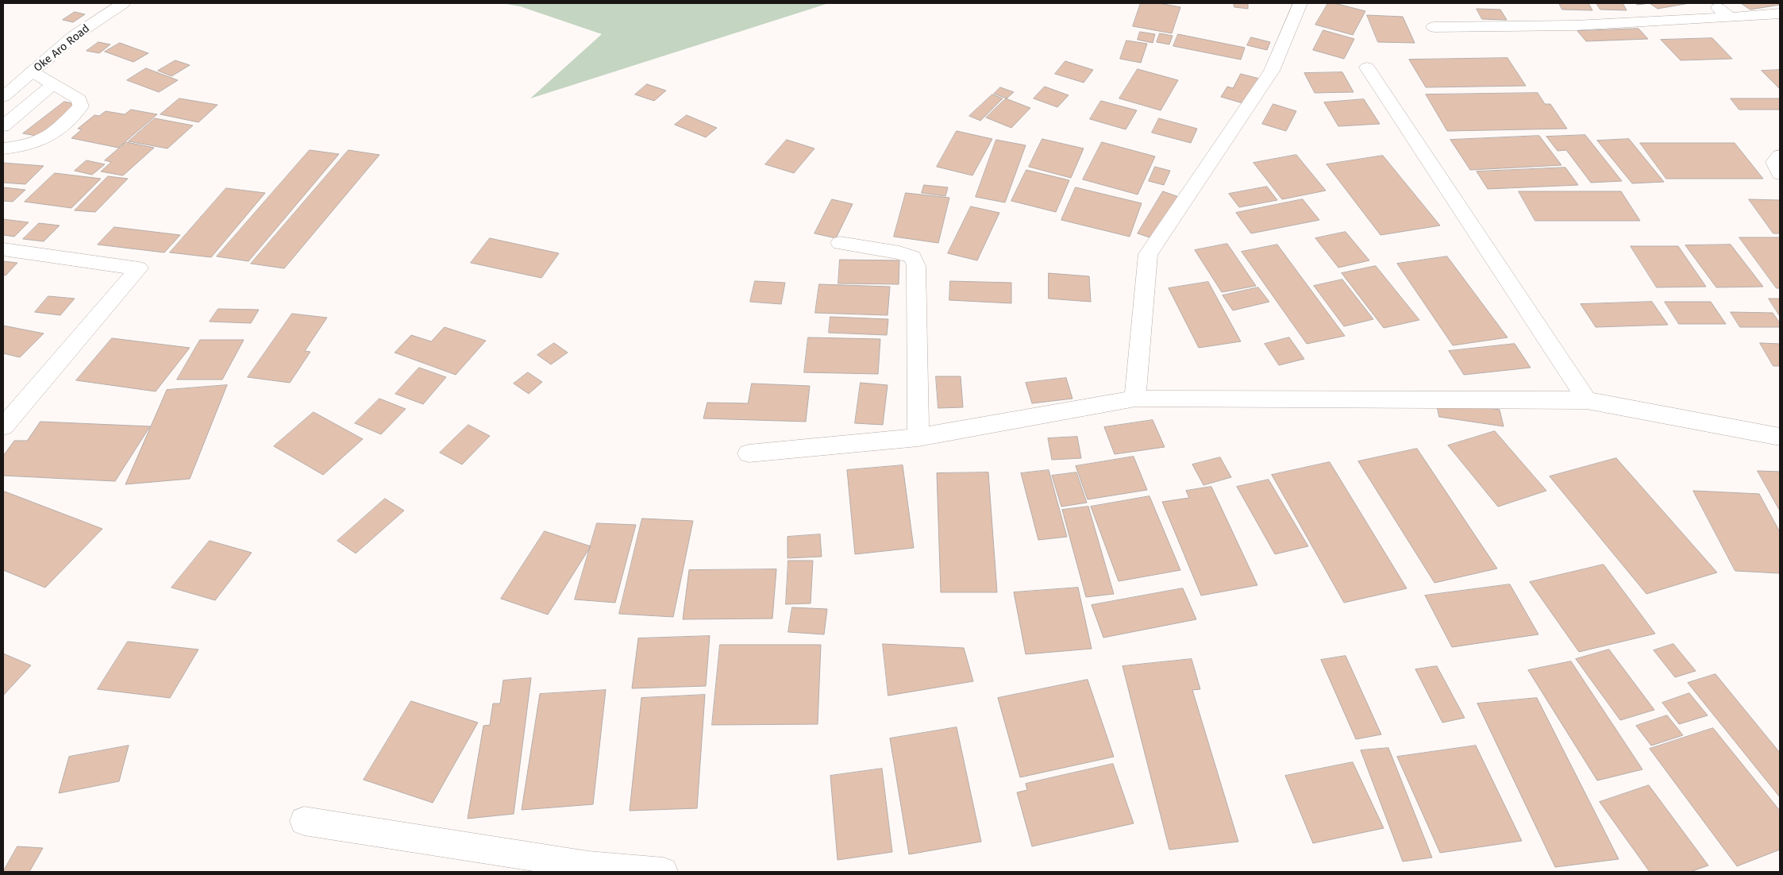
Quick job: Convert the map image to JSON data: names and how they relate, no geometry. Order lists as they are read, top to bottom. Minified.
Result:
{"streets":{"street":["Oke Aro Road"]}}
